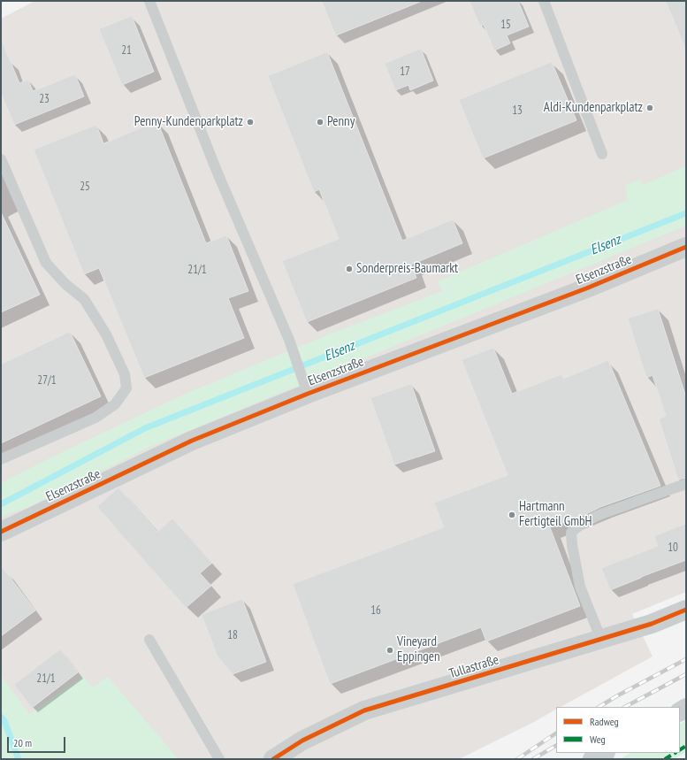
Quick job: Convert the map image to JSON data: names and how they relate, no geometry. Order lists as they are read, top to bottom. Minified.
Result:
{"streets":{"street":["Elsenzstraße","Tullastraße"]},"water":["Elsenz"],"places":["Aldi-Kundenparkplatz","Penny-Kundenparkplatz","Penny","Sonderpreis-Baumarkt","Hartmann Fertigteil GmbH","Vineyard Eppingen"],"house_numbers":["15","21","17","23","13","25","21/1","27/1","10","16","18","21/1"],"legend":["Radweg","Weg"],"scale_bar":"20 m"}
